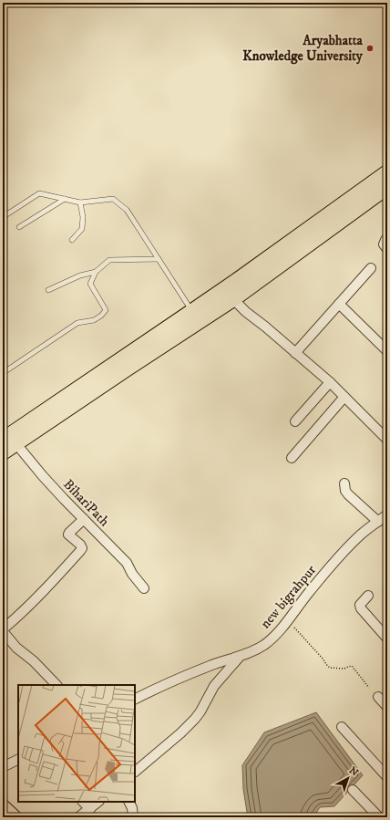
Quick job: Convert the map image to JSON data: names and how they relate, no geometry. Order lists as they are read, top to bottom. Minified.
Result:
{"streets":{"street":["BihariPath","new bigrahpur"]},"places":["Aryabhatta Knowledge University"],"north":"top right"}
